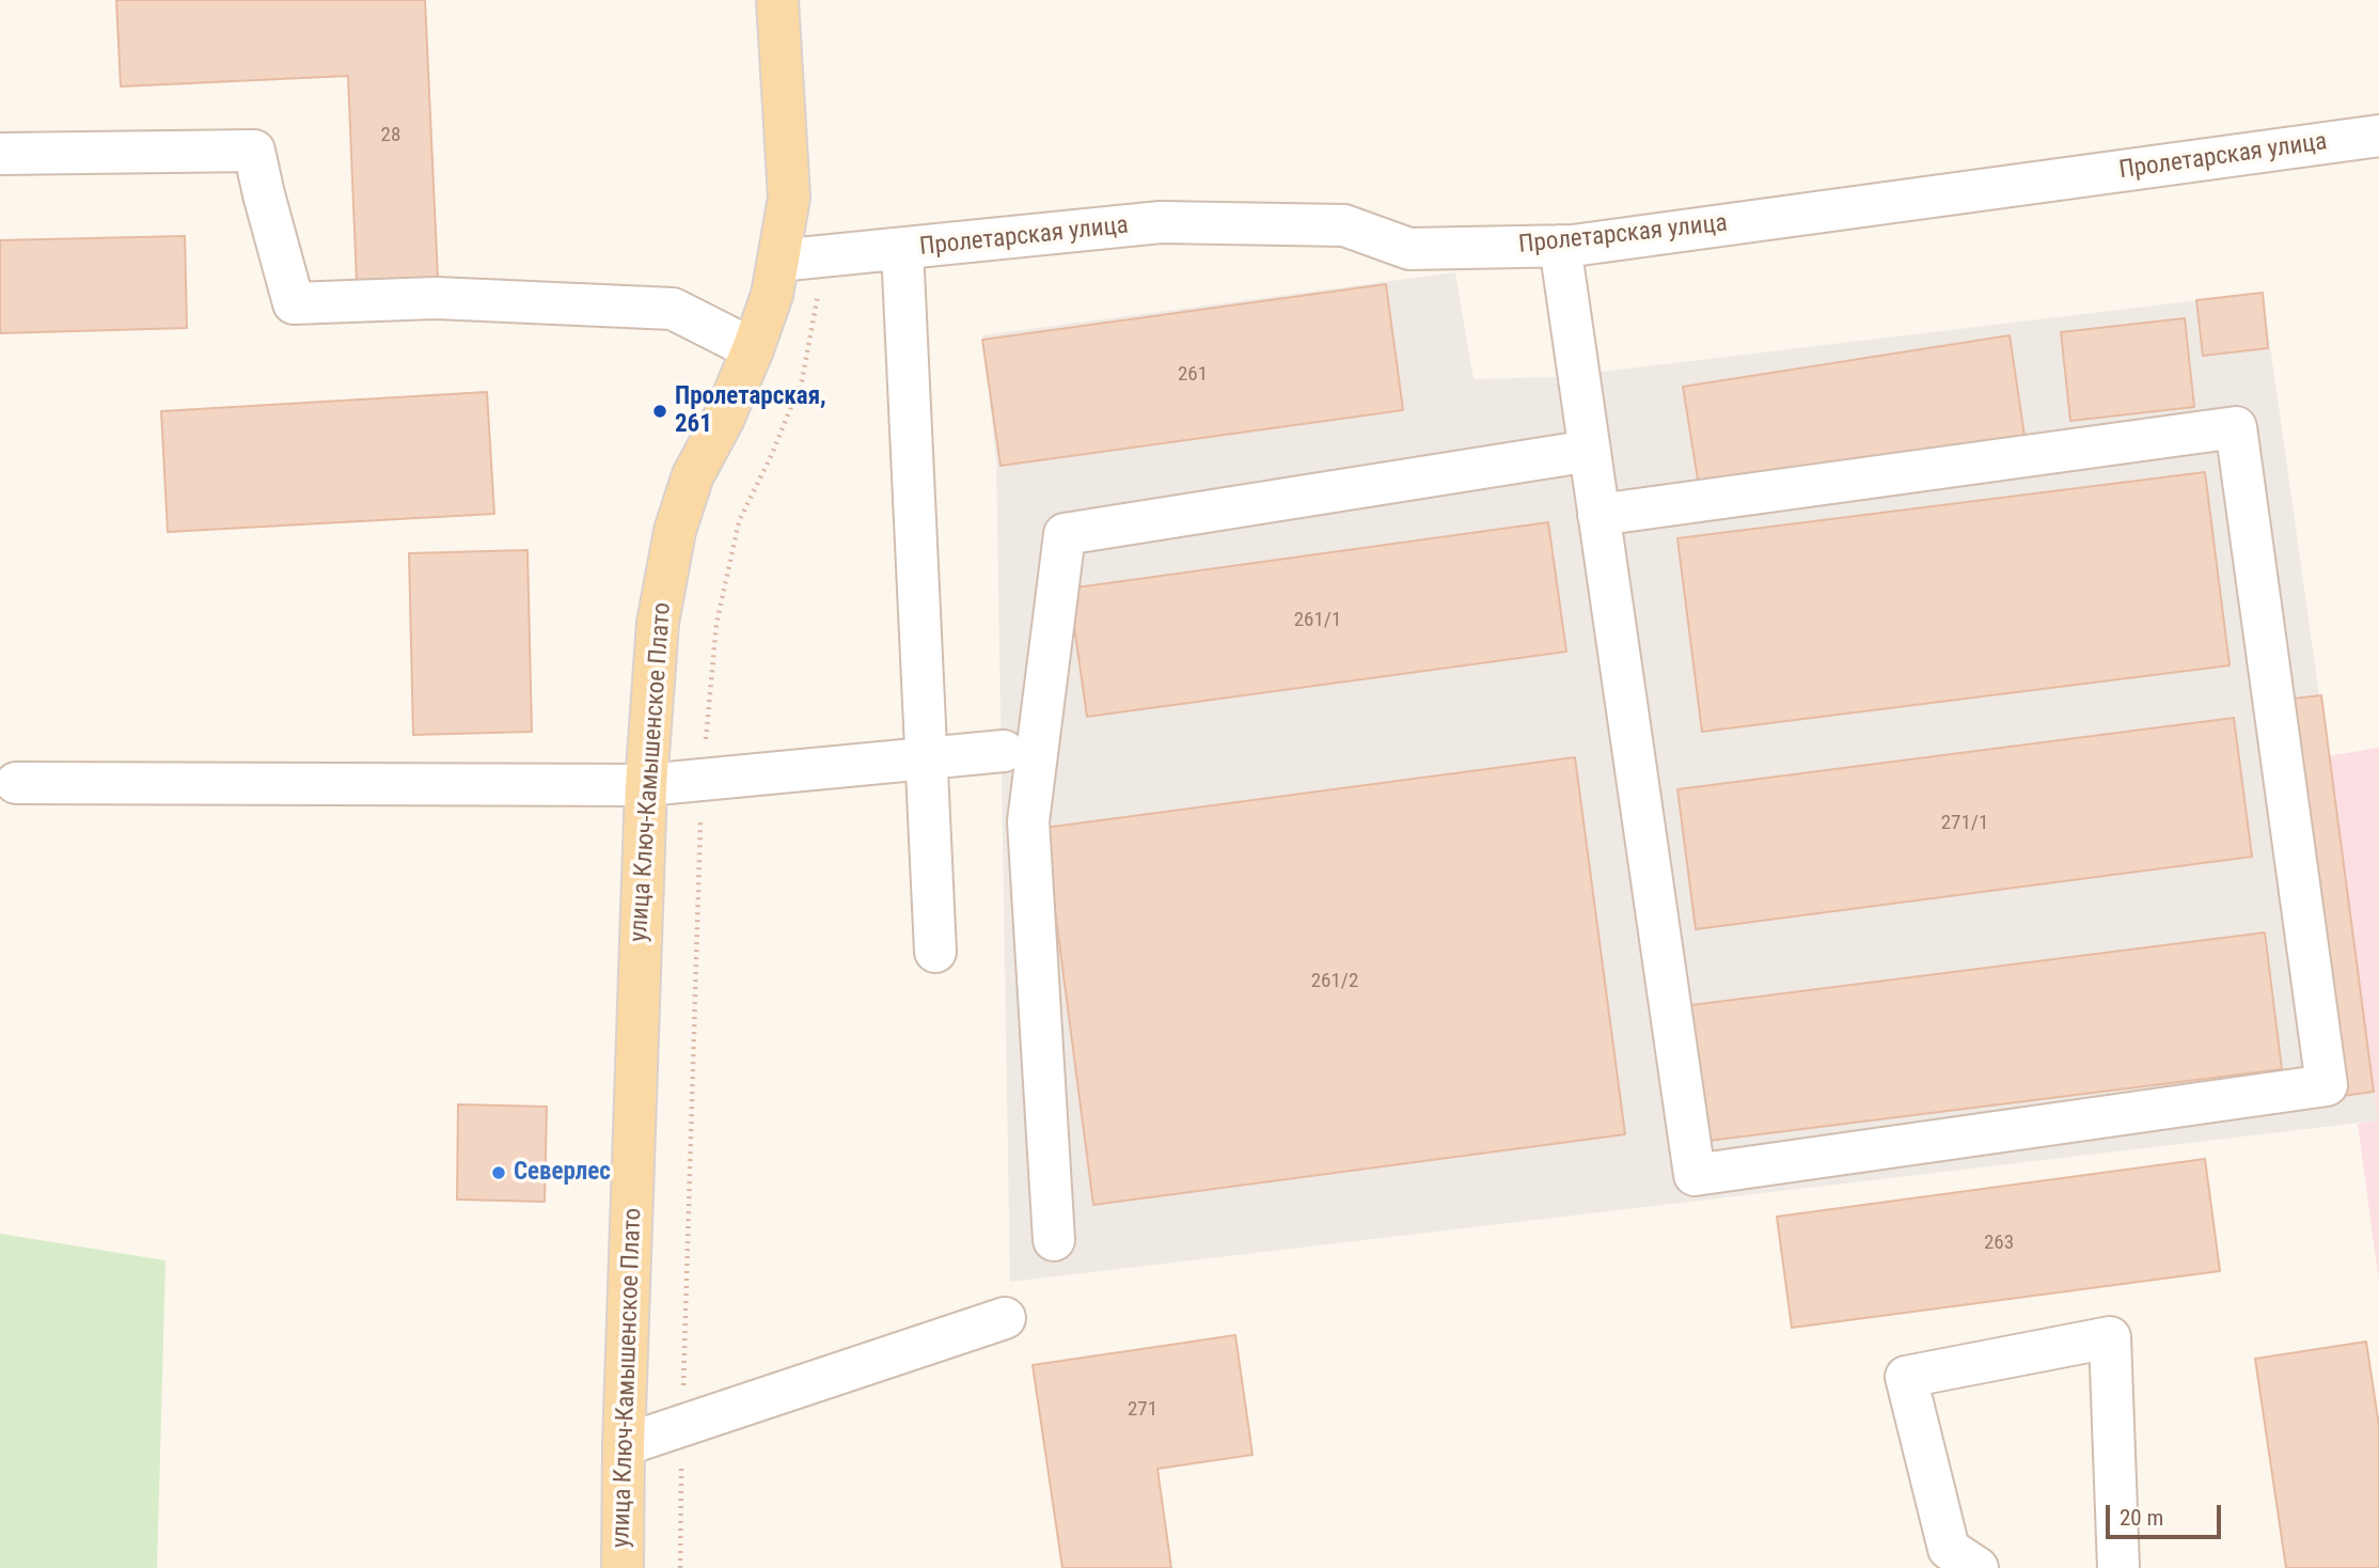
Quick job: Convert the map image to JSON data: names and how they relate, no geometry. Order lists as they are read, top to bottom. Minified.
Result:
{"streets":{"main road":["улица Ключ-Камышенское Плато"],"street":["Пролетарская улица"]},"crossings":[["Пролетарская улица","улица Ключ-Камышенское Плато"]],"places":["Пролетарская, 261","Северлес"],"house_numbers":["28","261","261/1","271/1","261/2","263","271"],"scale_bar":"20 m"}
